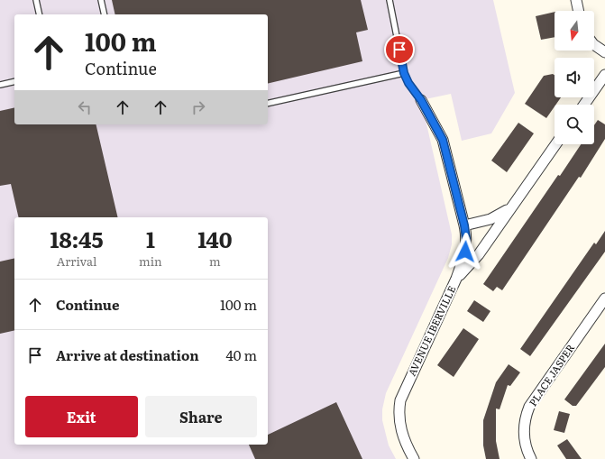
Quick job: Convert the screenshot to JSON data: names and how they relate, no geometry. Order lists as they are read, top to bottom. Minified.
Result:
{"streets":{"street":["AVENUE IBERVILLE","PLACE JASPER"]},"north":"bottom","page":{"turn":["100 m","Continue"],"eta":["18:45","Arrival","1","min","140","m"],"list":[{"name":"Continue","value":"100 m"},{"name":"Arrive at destination","value":"40 m"}],"buttons":["Exit","Share"]}}
